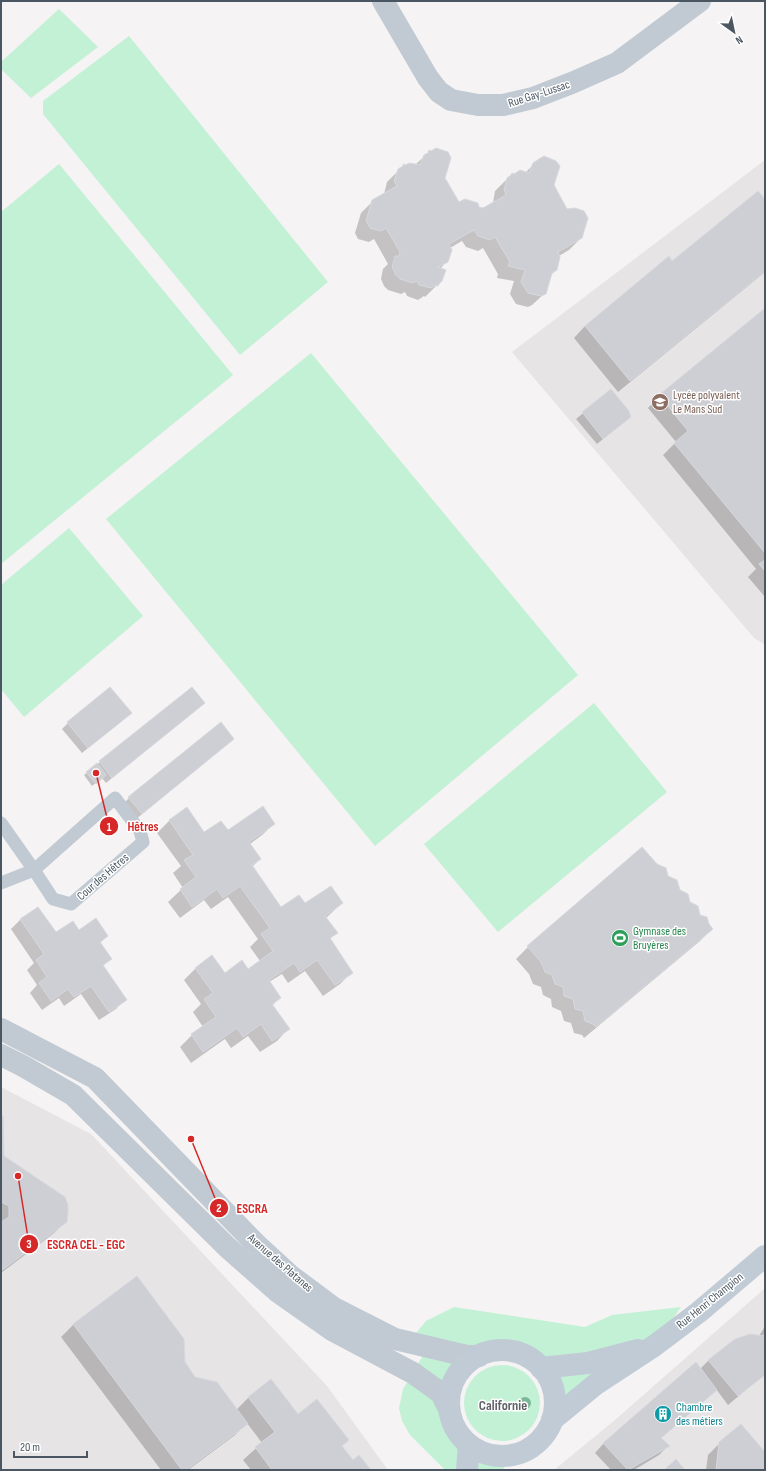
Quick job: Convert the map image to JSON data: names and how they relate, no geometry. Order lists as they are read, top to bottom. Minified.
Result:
{"streets":{"street":["Rue Gay-Lussac","Avenue des Platanes","Rue Henri Champion"],"lane":["Cour des Hêtres"]},"crossings":[["Avenue des Platanes","Rue Henri Champion"]],"districts":["Californie"],"places":{"school or university":["Lycée polyvalent Le Mans Sud"],"other":["Hêtres","ESCRA","ESCRA CEL - EGC"],"sports":["Gymnase des Bruyères"],"building":["Chambre des métiers"]},"scale_bar":"20 m","north":"bottom right"}
